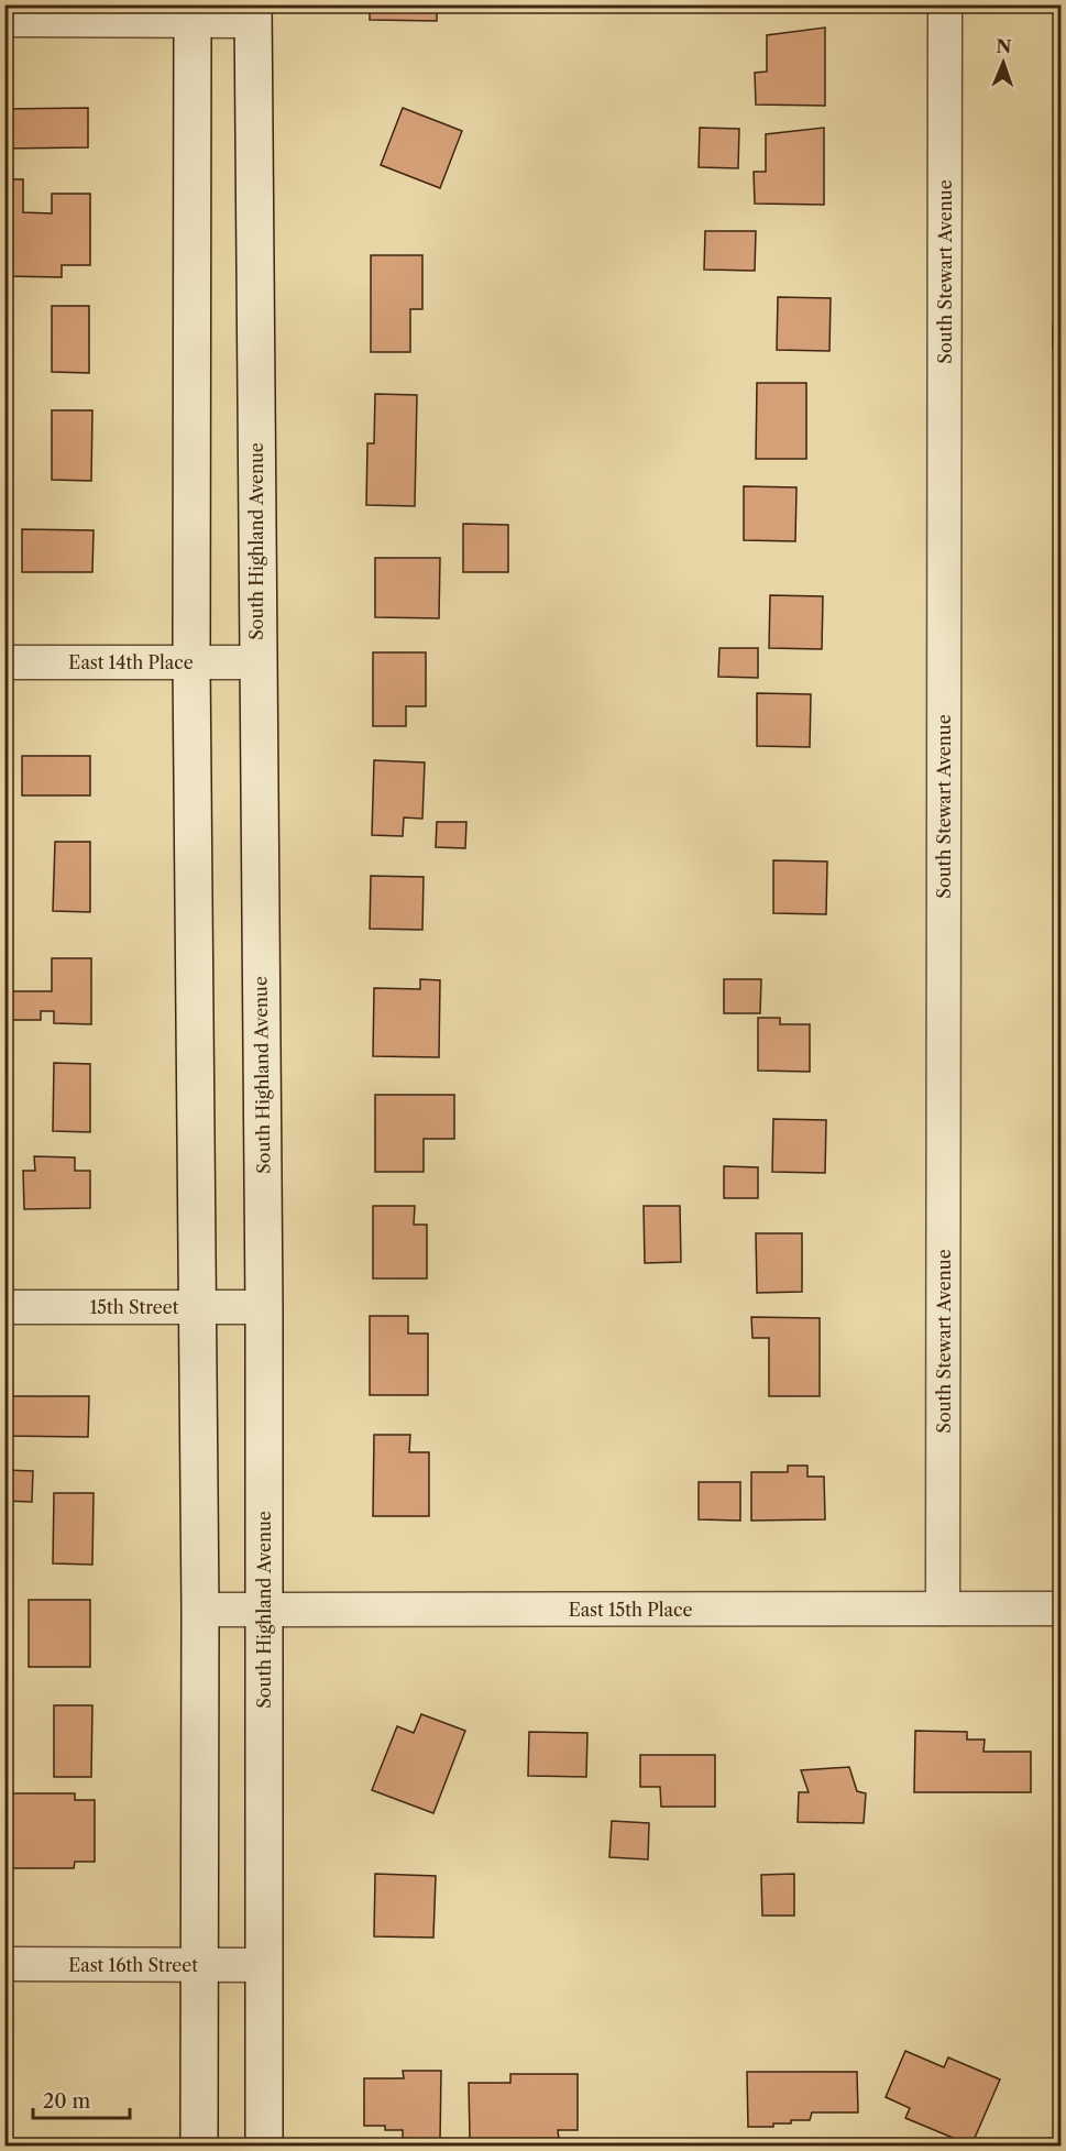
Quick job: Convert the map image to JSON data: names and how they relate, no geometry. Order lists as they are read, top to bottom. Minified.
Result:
{"streets":{"main road":["South Highland Avenue"],"street":["South Stewart Avenue","East 14th Place","15th Street","East 15th Place","East 16th Street"]},"crossings":[["South Stewart Avenue","East 15th Place"],["South Highland Avenue","East 14th Place"],["South Highland Avenue","15th Street"],["South Highland Avenue","East 15th Place"],["South Highland Avenue","East 16th Street"]],"scale_bar":"20 m","north":"top"}
